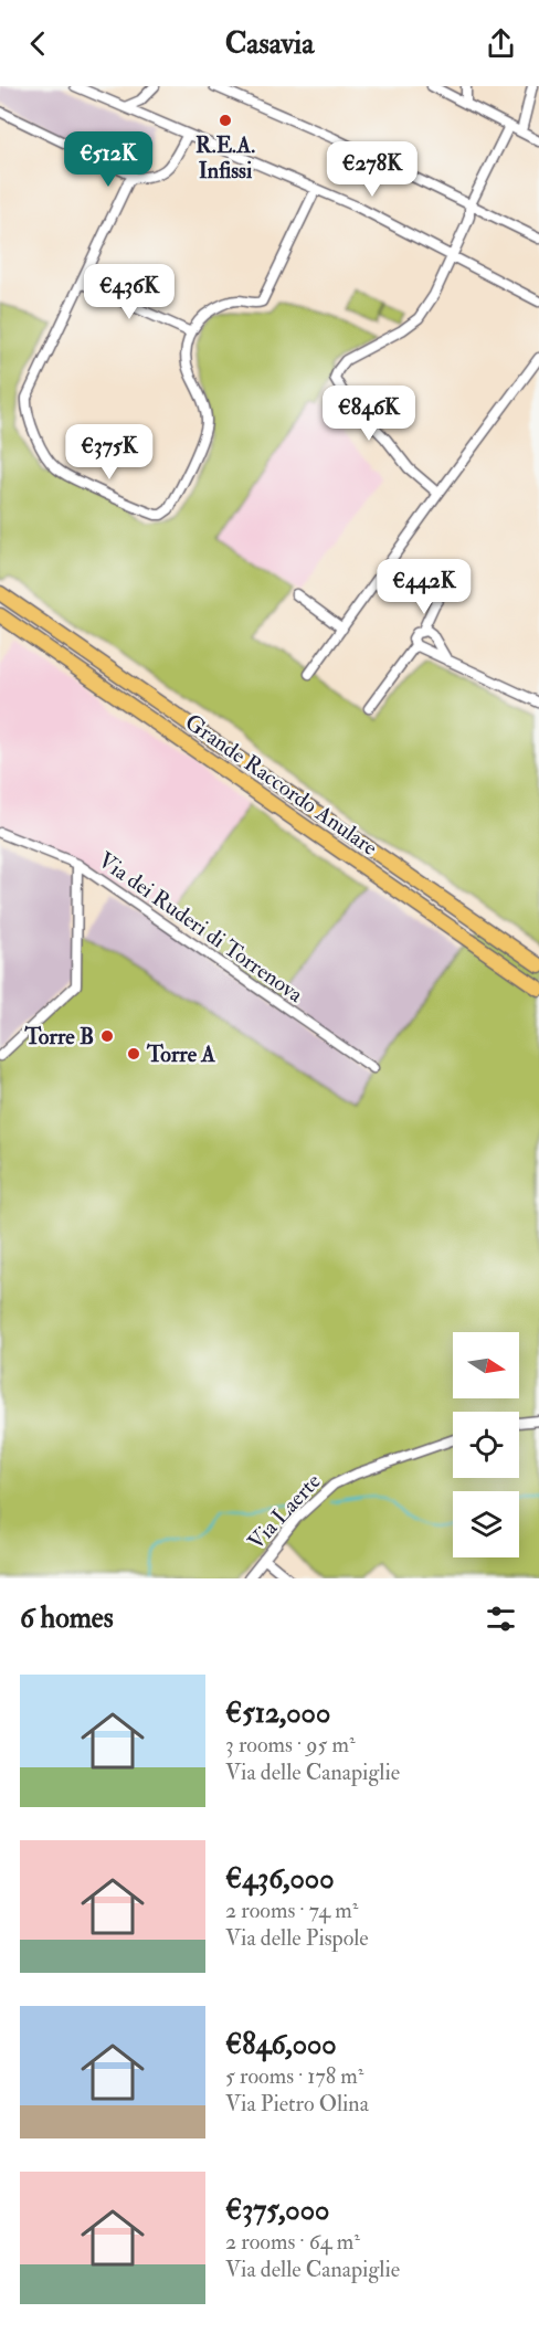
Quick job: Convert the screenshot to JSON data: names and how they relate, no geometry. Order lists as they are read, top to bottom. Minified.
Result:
{"streets":{"highway":["Grande Raccordo Anulare"],"street":["Via dei Ruderi di Torrenova","Via Laerte"]},"places":["R.E.A. Infissi","Torre B","Torre A"],"north":"right","page":{"header":"Casavia","price":["€512K","€278K","€436K","€846K","€375K","€442K"],"heading":"6 homes","list":[{"name":"€512,000","note":"3 rooms · 95 m² · Via delle Canapiglie"},{"name":"€436,000","note":"2 rooms · 74 m² · Via delle Pispole"},{"name":"€846,000","note":"5 rooms · 178 m² · Via Pietro Olina"},{"name":"€375,000","note":"2 rooms · 64 m² · Via delle Canapiglie"}]}}
